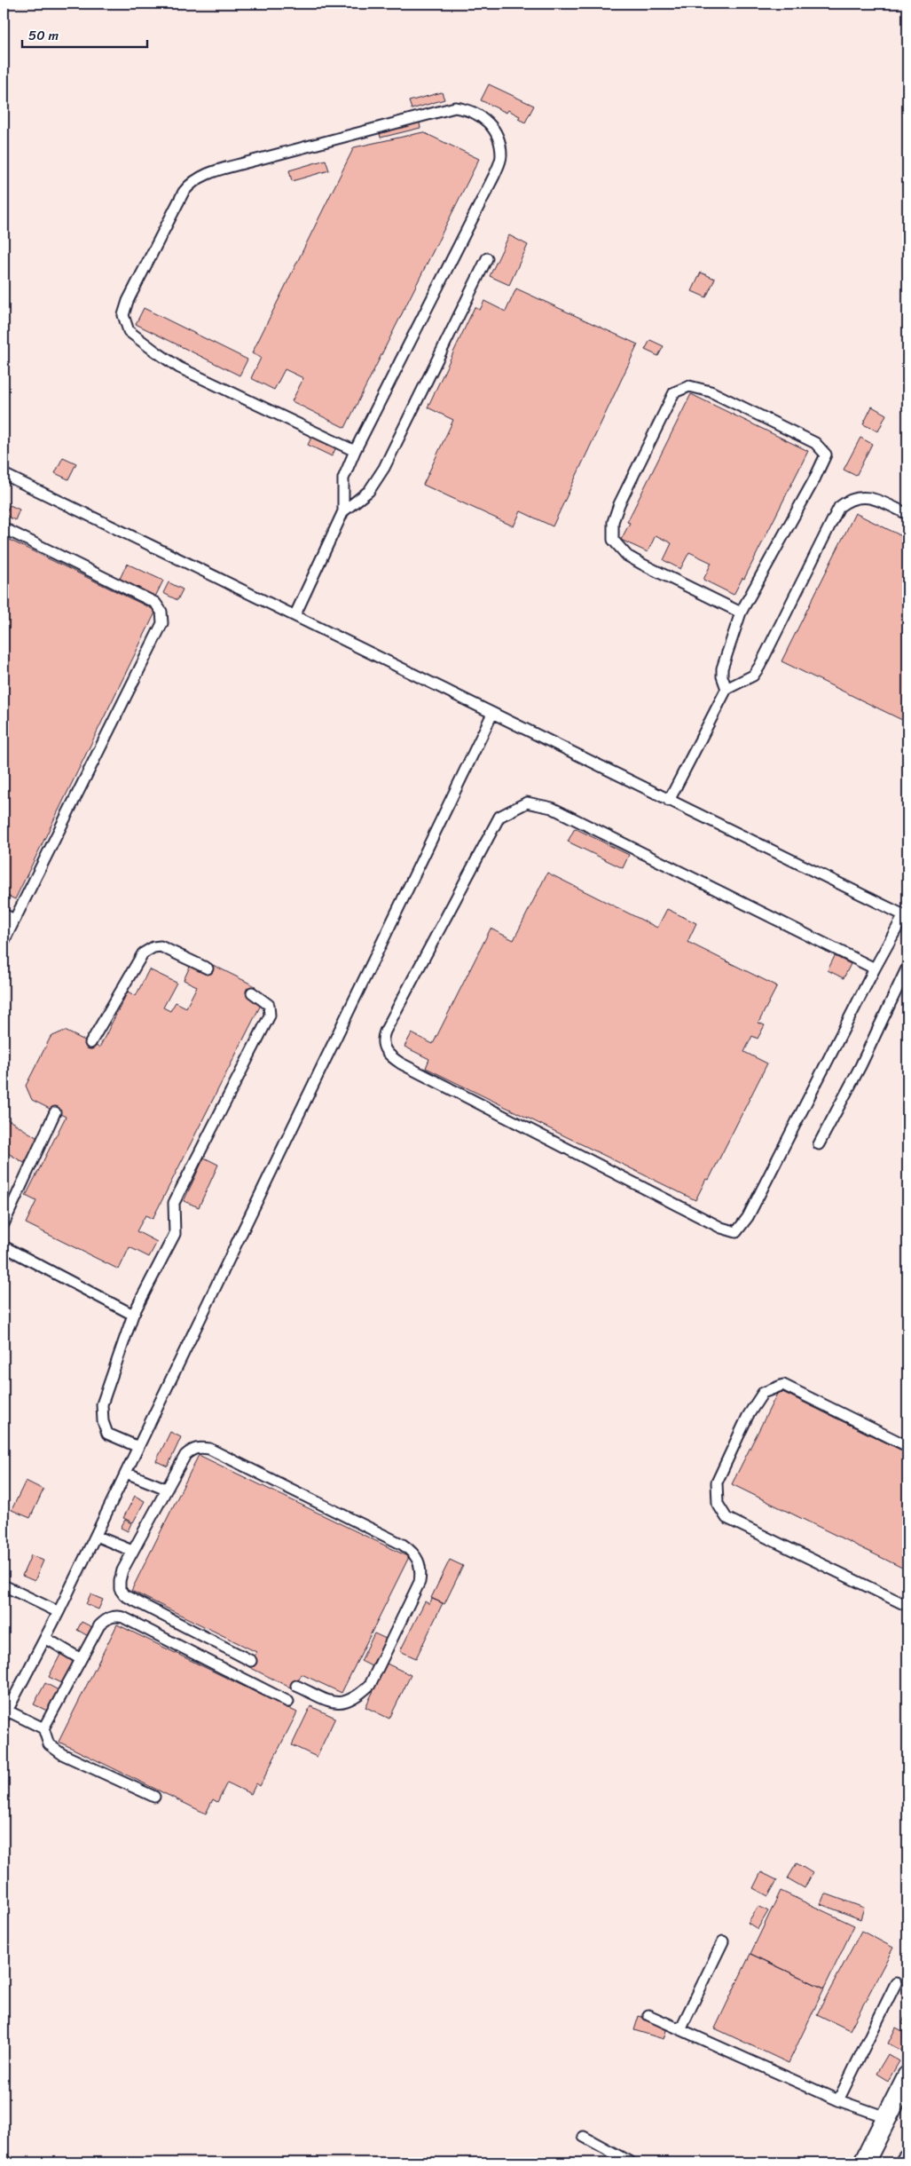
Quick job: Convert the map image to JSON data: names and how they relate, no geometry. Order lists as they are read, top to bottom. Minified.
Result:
{"scale_bar":"50 m"}
